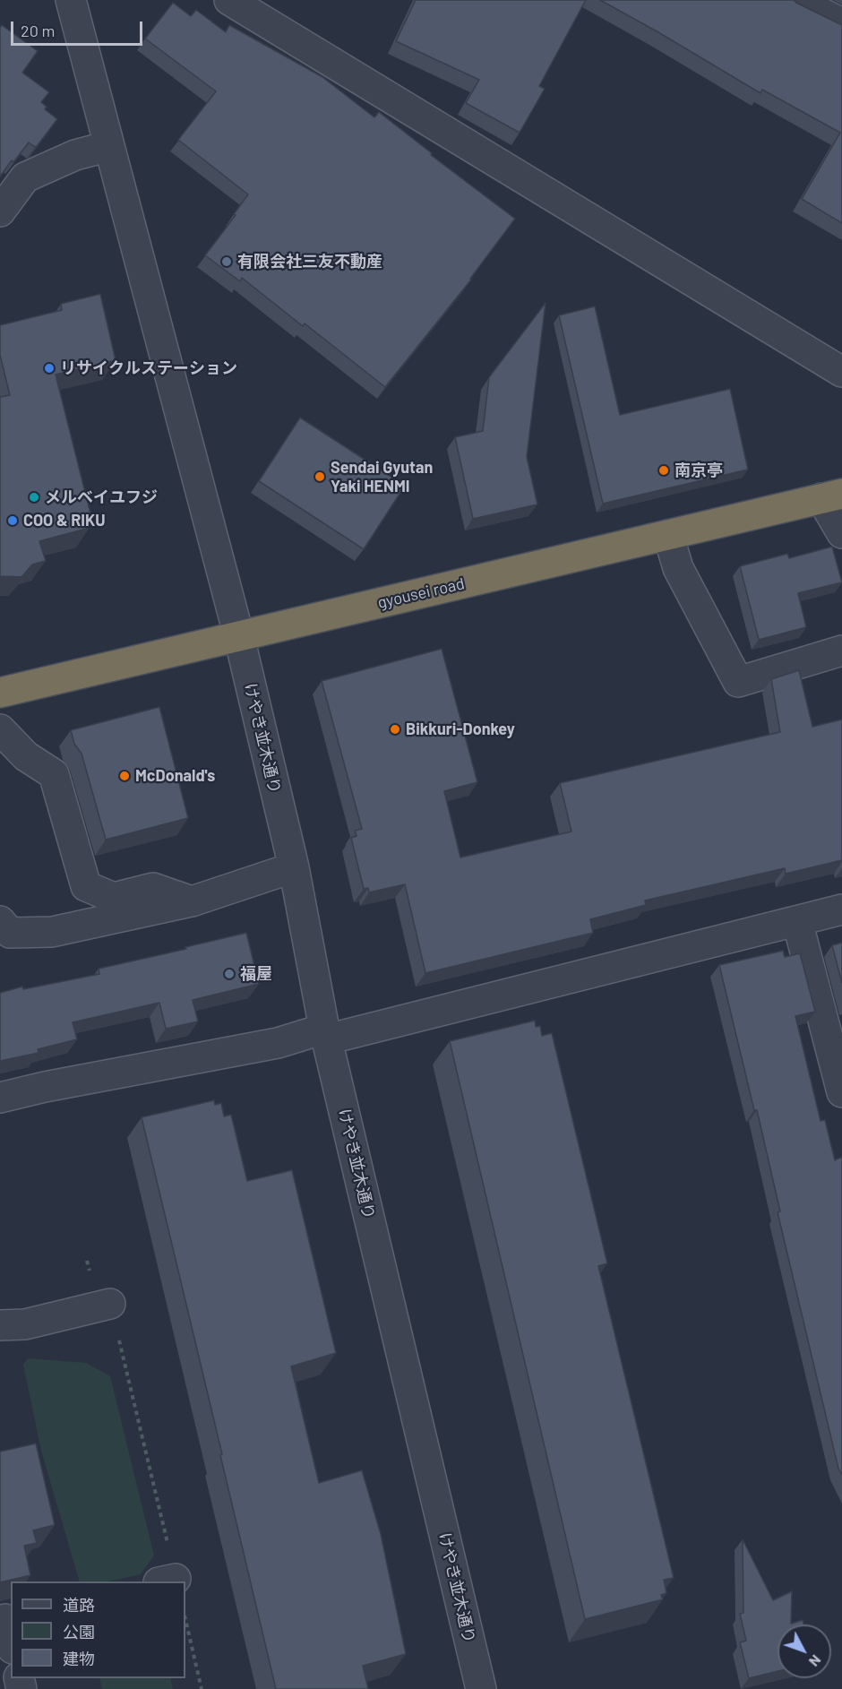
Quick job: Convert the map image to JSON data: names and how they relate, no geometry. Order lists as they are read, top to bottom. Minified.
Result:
{"streets":{"highway":["gyousei road"],"street":["けやき並木通り"]},"crossings":[["gyousei road","けやき並木通り"]],"places":["有限会社三友不動産","リサイクルステーション","南京亭","Sendai Gyutan Yaki HENMI","メルベイユフジ","COO & RIKU","Bikkuri-Donkey","McDonald's","福屋"],"legend":["道路","公園","建物"],"scale_bar":"20 m","north":"bottom right"}
